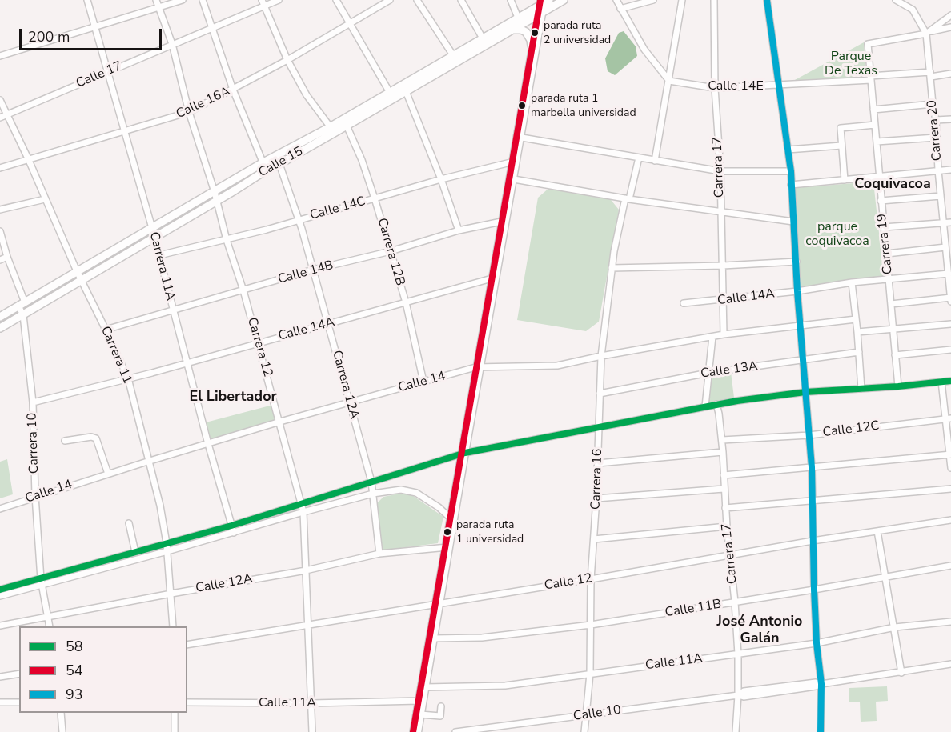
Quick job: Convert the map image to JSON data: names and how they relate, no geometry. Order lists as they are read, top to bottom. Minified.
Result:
{"streets":{"highway":["Calle 15"],"street":["Calle 17","Calle 14E","Calle 16A","Carrera 20","Carrera 17","Calle 14C","Carrera 19","Carrera 12B","Carrera 11A","Calle 14B","Calle 14A","Carrera 12","Carrera 11","Calle 13A","Calle 14","Carrera 12A","Calle 12C","Carrera 10","Carrera 16","Calle 12","Calle 12A","Calle 11B","Calle 11A","Calle 10"]},"crossings":[["Calle 17","Carrera 11A"],["Calle 17","Carrera 12"],["Calle 17","Carrera 11"],["Calle 14E","Carrera 20"],["Calle 14E","Carrera 17"],["Calle 14E","Carrera 19"],["Calle 16A","Carrera 11A"],["Calle 16A","Carrera 12"],["Calle 16A","Carrera 11"],["Carrera 20","Carrera 19"],["Carrera 20","Calle 14A"],["Calle 15","Carrera 12B"],["Calle 15","Carrera 11A"],["Calle 15","Carrera 12"],["Calle 15","Carrera 11"],["Calle 15","Carrera 12A"],["Calle 15","Carrera 10"],["Carrera 17","Calle 14A"],["Carrera 17","Calle 14"],["Carrera 17","Calle 12C"],["Carrera 17","Calle 12"],["Carrera 17","Calle 11B"],["Carrera 17","Calle 11A"],["Carrera 17","Calle 10"],["Calle 14C","Carrera 12B"],["Calle 14C","Carrera 11A"],["Calle 14C","Carrera 12"],["Calle 14C","Carrera 12A"],["Carrera 19","Calle 14A"],["Carrera 12B","Calle 14B"],["Carrera 12B","Calle 14A"],["Carrera 12B","Calle 14"],["Carrera 11A","Calle 14B"],["Carrera 11A","Calle 14A"],["Carrera 11A","Calle 14"],["Calle 14B","Carrera 12"],["Calle 14B","Carrera 11"],["Calle 14B","Carrera 12A"],["Calle 14A","Carrera 12"],["Calle 14A","Carrera 11"],["Calle 14A","Carrera 12A"],["Calle 14A","Carrera 10"],["Carrera 12","Calle 14"],["Carrera 12","Calle 12"],["Carrera 12","Calle 12A"],["Carrera 12","Calle 11A"],["Carrera 11","Calle 14"],["Carrera 11","Calle 12A"],["Calle 13A","Carrera 16"],["Calle 14","Carrera 12A"],["Calle 14","Carrera 10"],["Calle 14","Carrera 16"],["Carrera 12A","Calle 12A"],["Carrera 10","Calle 12A"],["Carrera 16","Calle 12"],["Carrera 16","Calle 11B"],["Carrera 16","Calle 11A"],["Carrera 16","Calle 10"]],"districts":["Coquivacoa","El Libertador","José Antonio Galán"],"parks":["Parque De Texas","parque coquivacoa"],"places":["parada ruta 2 universidad","parada ruta 1 marbella universidad","parada ruta 1 universidad"],"lines":["transit line 54","transit line 93","transit line 58"],"legend":["58","54","93"],"scale_bar":"200 m"}
